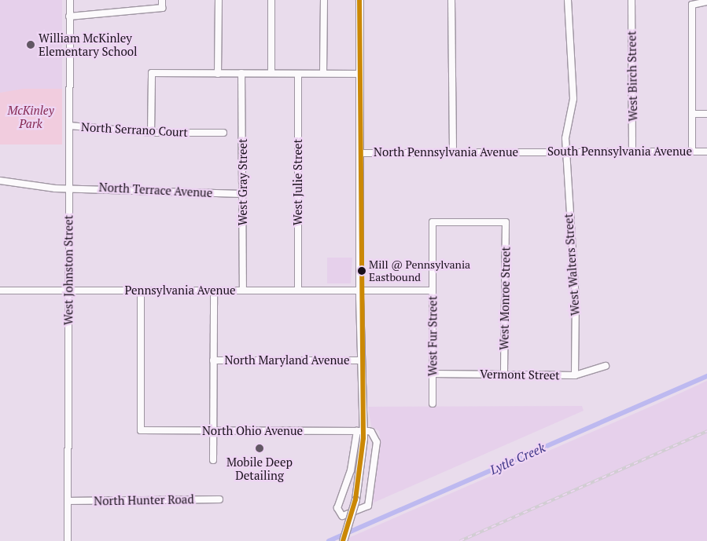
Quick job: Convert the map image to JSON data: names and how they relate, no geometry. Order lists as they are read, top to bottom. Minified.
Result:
{"streets":{"street":["West Birch Street","North Serrano Court","South Pennsylvania Avenue","North Pennsylvania Avenue","West Gray Street","West Julie Street","North Terrace Avenue","West Walters Street","West Johnston Street","Pennsylvania Avenue","West Monroe Street","West Fur Street","North Maryland Avenue","Vermont Street","North Ohio Avenue","North Hunter Road"]},"crossings":[["West Birch Street","South Pennsylvania Avenue"],["North Serrano Court","West Johnston Street"],["South Pennsylvania Avenue","North Pennsylvania Avenue"],["South Pennsylvania Avenue","West Walters Street"],["West Gray Street","North Terrace Avenue"],["West Gray Street","Pennsylvania Avenue"],["West Julie Street","Pennsylvania Avenue"],["North Terrace Avenue","West Johnston Street"],["West Walters Street","Vermont Street"],["West Johnston Street","Pennsylvania Avenue"],["West Johnston Street","North Hunter Road"],["Pennsylvania Avenue","West Fur Street"],["Pennsylvania Avenue","North Ohio Avenue"],["West Monroe Street","West Fur Street"],["West Monroe Street","Vermont Street"],["West Fur Street","Vermont Street"]],"water":["Lytle Creek"],"parks":["McKinley Park"],"places":["William McKinley Elementary School","Mill @ Pennsylvania Eastbound","Mobile Deep Detailing"]}
